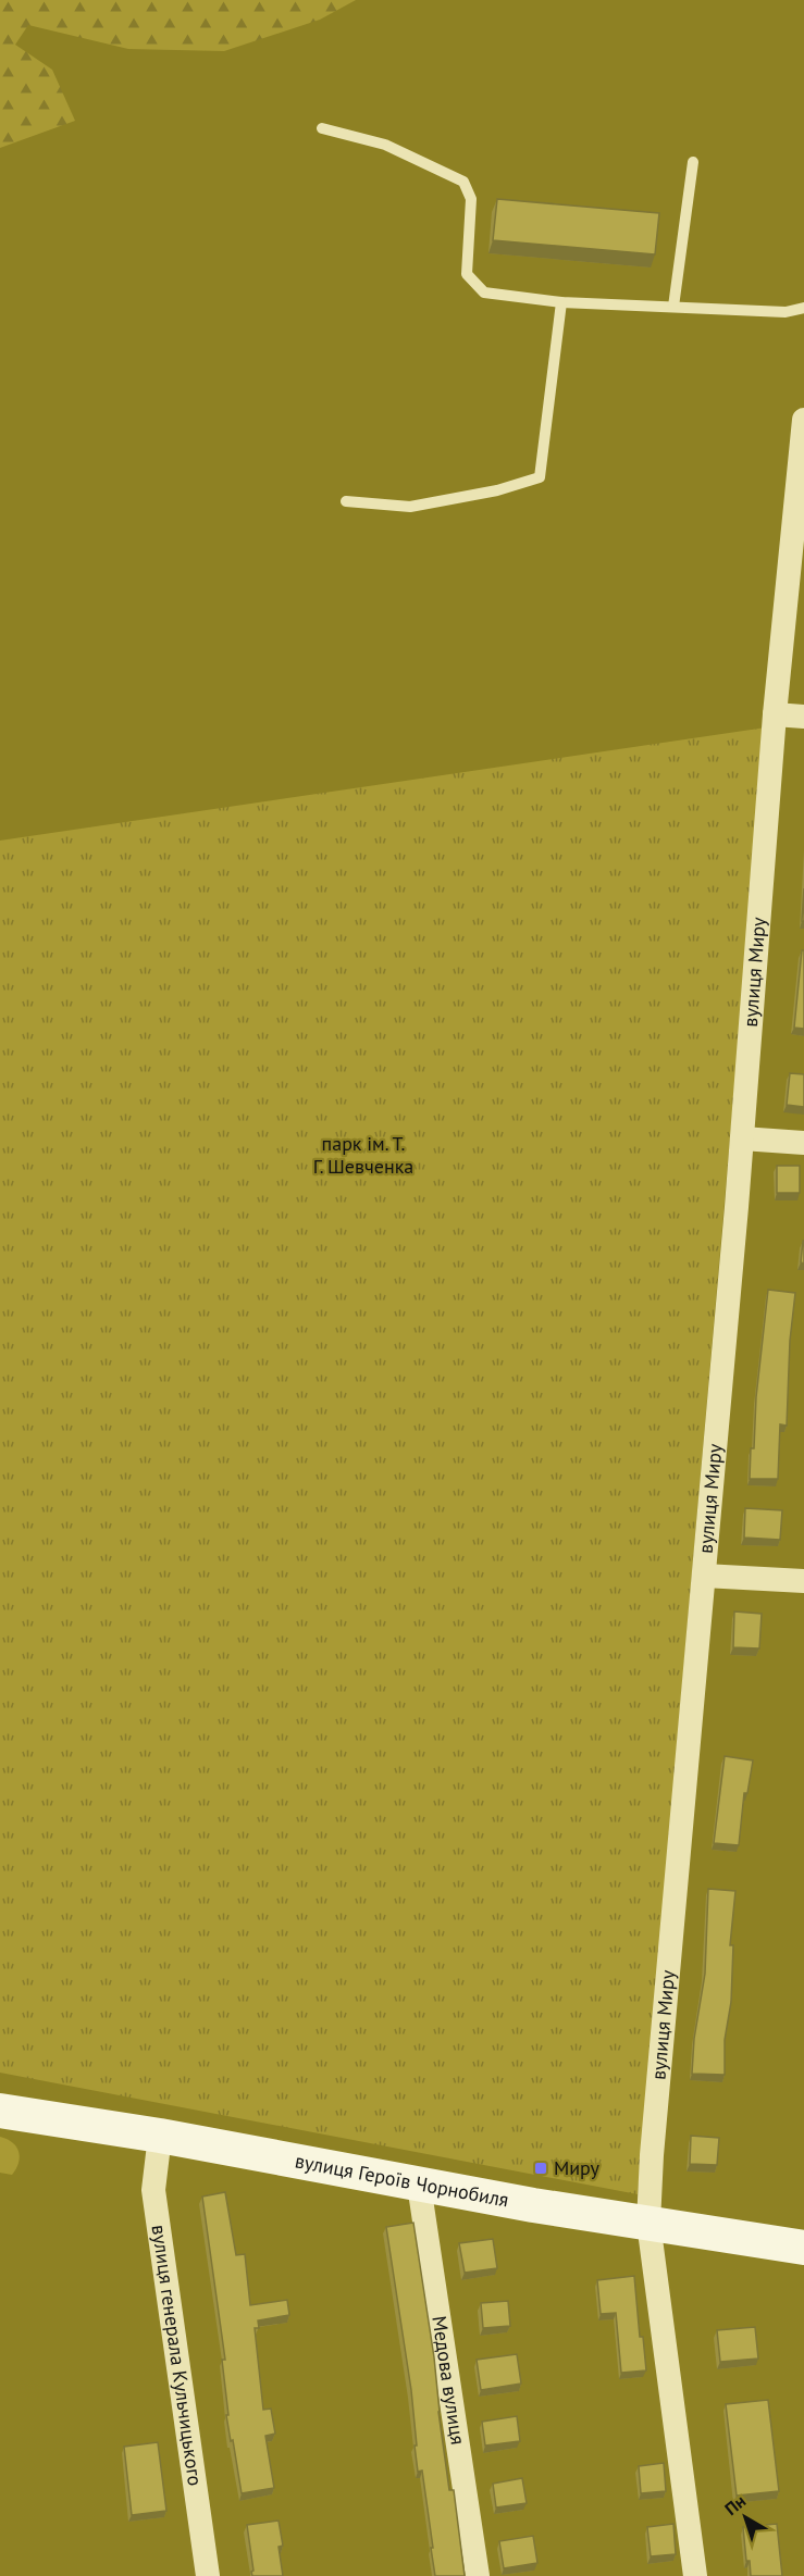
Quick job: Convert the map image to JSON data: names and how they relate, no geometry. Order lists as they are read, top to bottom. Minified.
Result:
{"streets":{"street":["вулиця Миру","вулиця Героїв Чорнобиля","вулиця генерала Кульчицького","Медова вулиця"]},"crossings":[["вулиця Миру","вулиця Героїв Чорнобиля"],["вулиця Героїв Чорнобиля","вулиця генерала Кульчицького"],["вулиця Героїв Чорнобиля","Медова вулиця"]],"parks":["парк ім. Т. Г. Шевченка"],"places":{"transit":["Миру"]},"north":"top left"}
